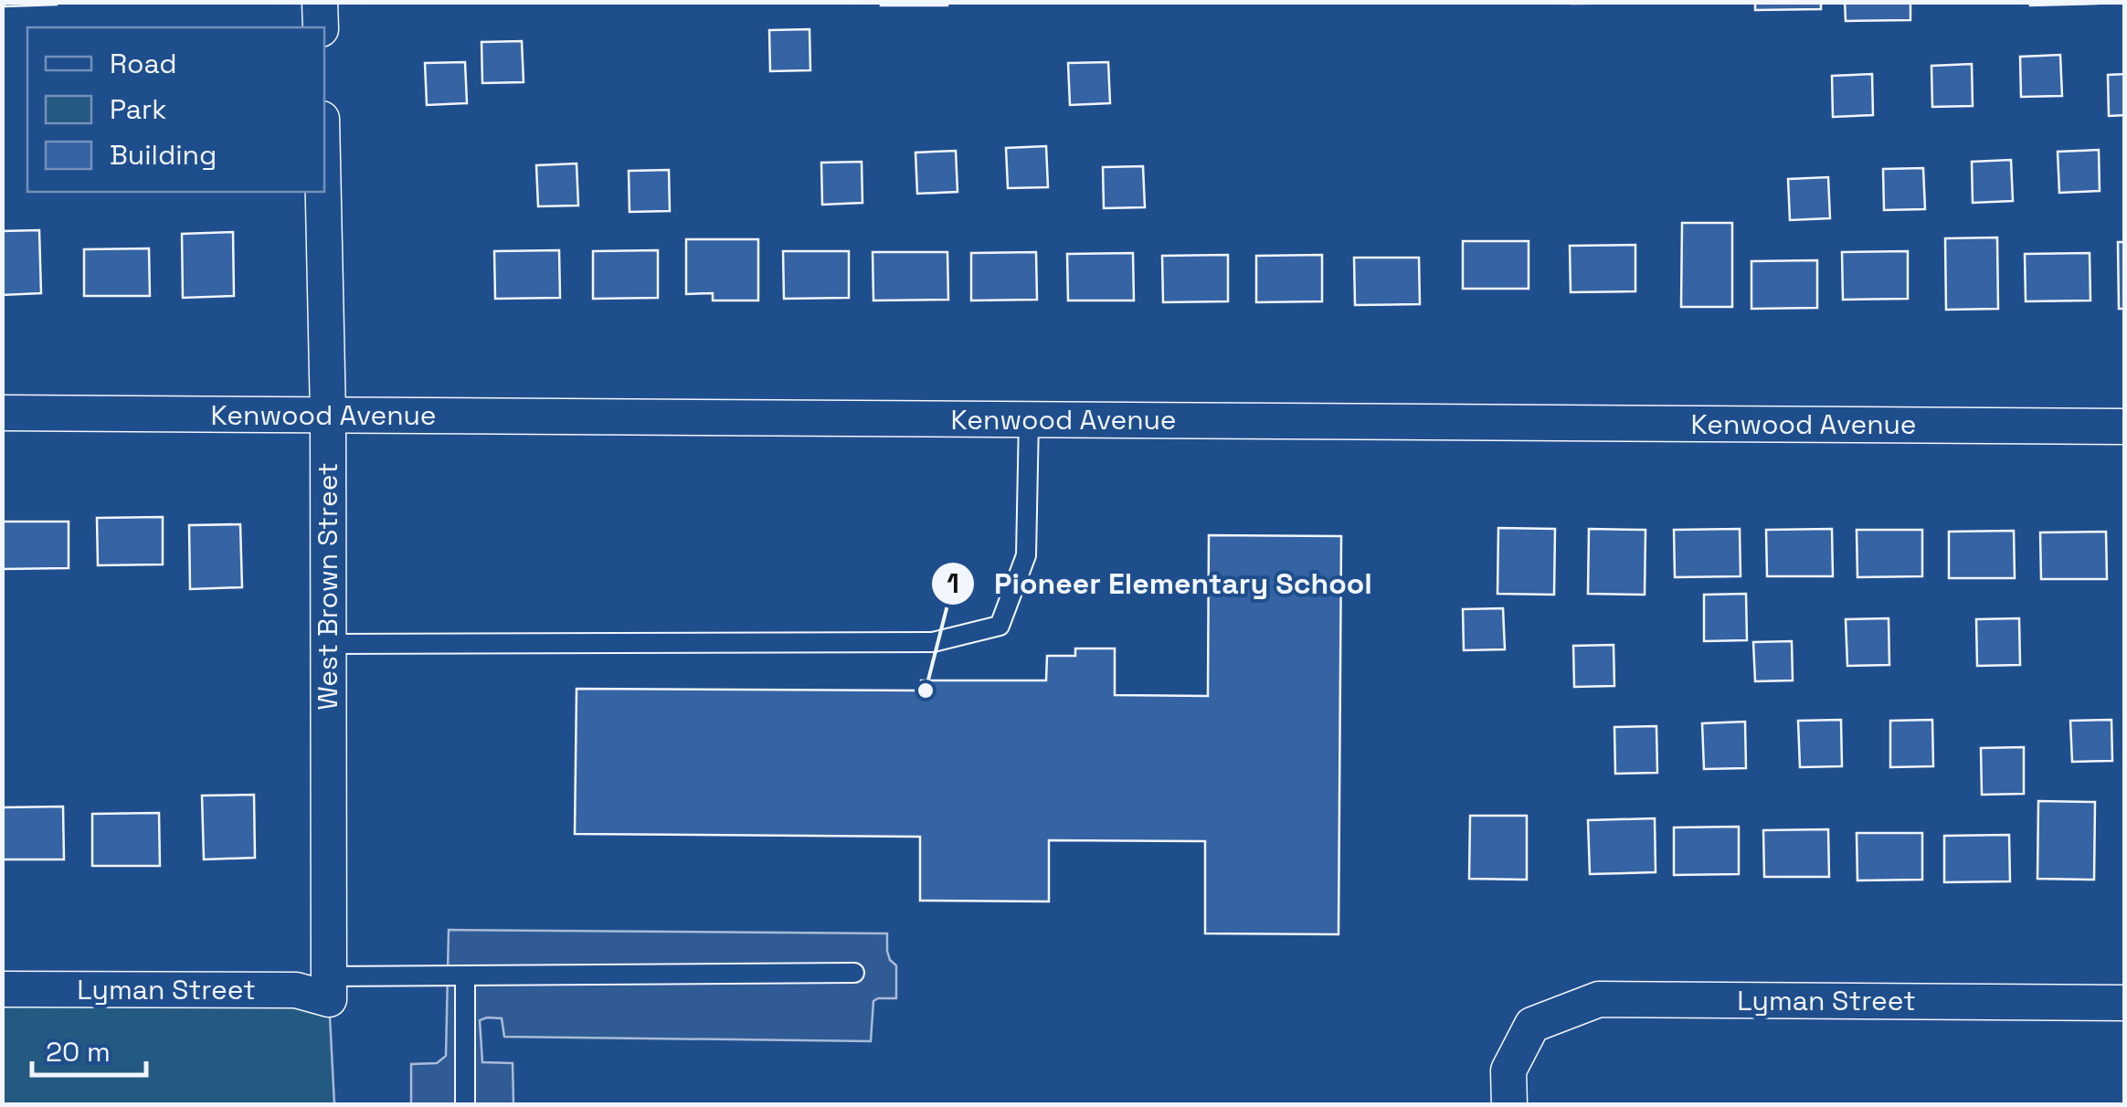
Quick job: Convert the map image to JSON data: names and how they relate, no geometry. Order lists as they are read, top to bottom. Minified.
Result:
{"streets":{"street":["Kenwood Avenue","West Brown Street","Lyman Street"]},"crossings":[["Kenwood Avenue","West Brown Street"],["West Brown Street","Lyman Street"]],"places":["Pioneer Elementary School"],"legend":["Road","Park","Building"],"scale_bar":"20 m"}
